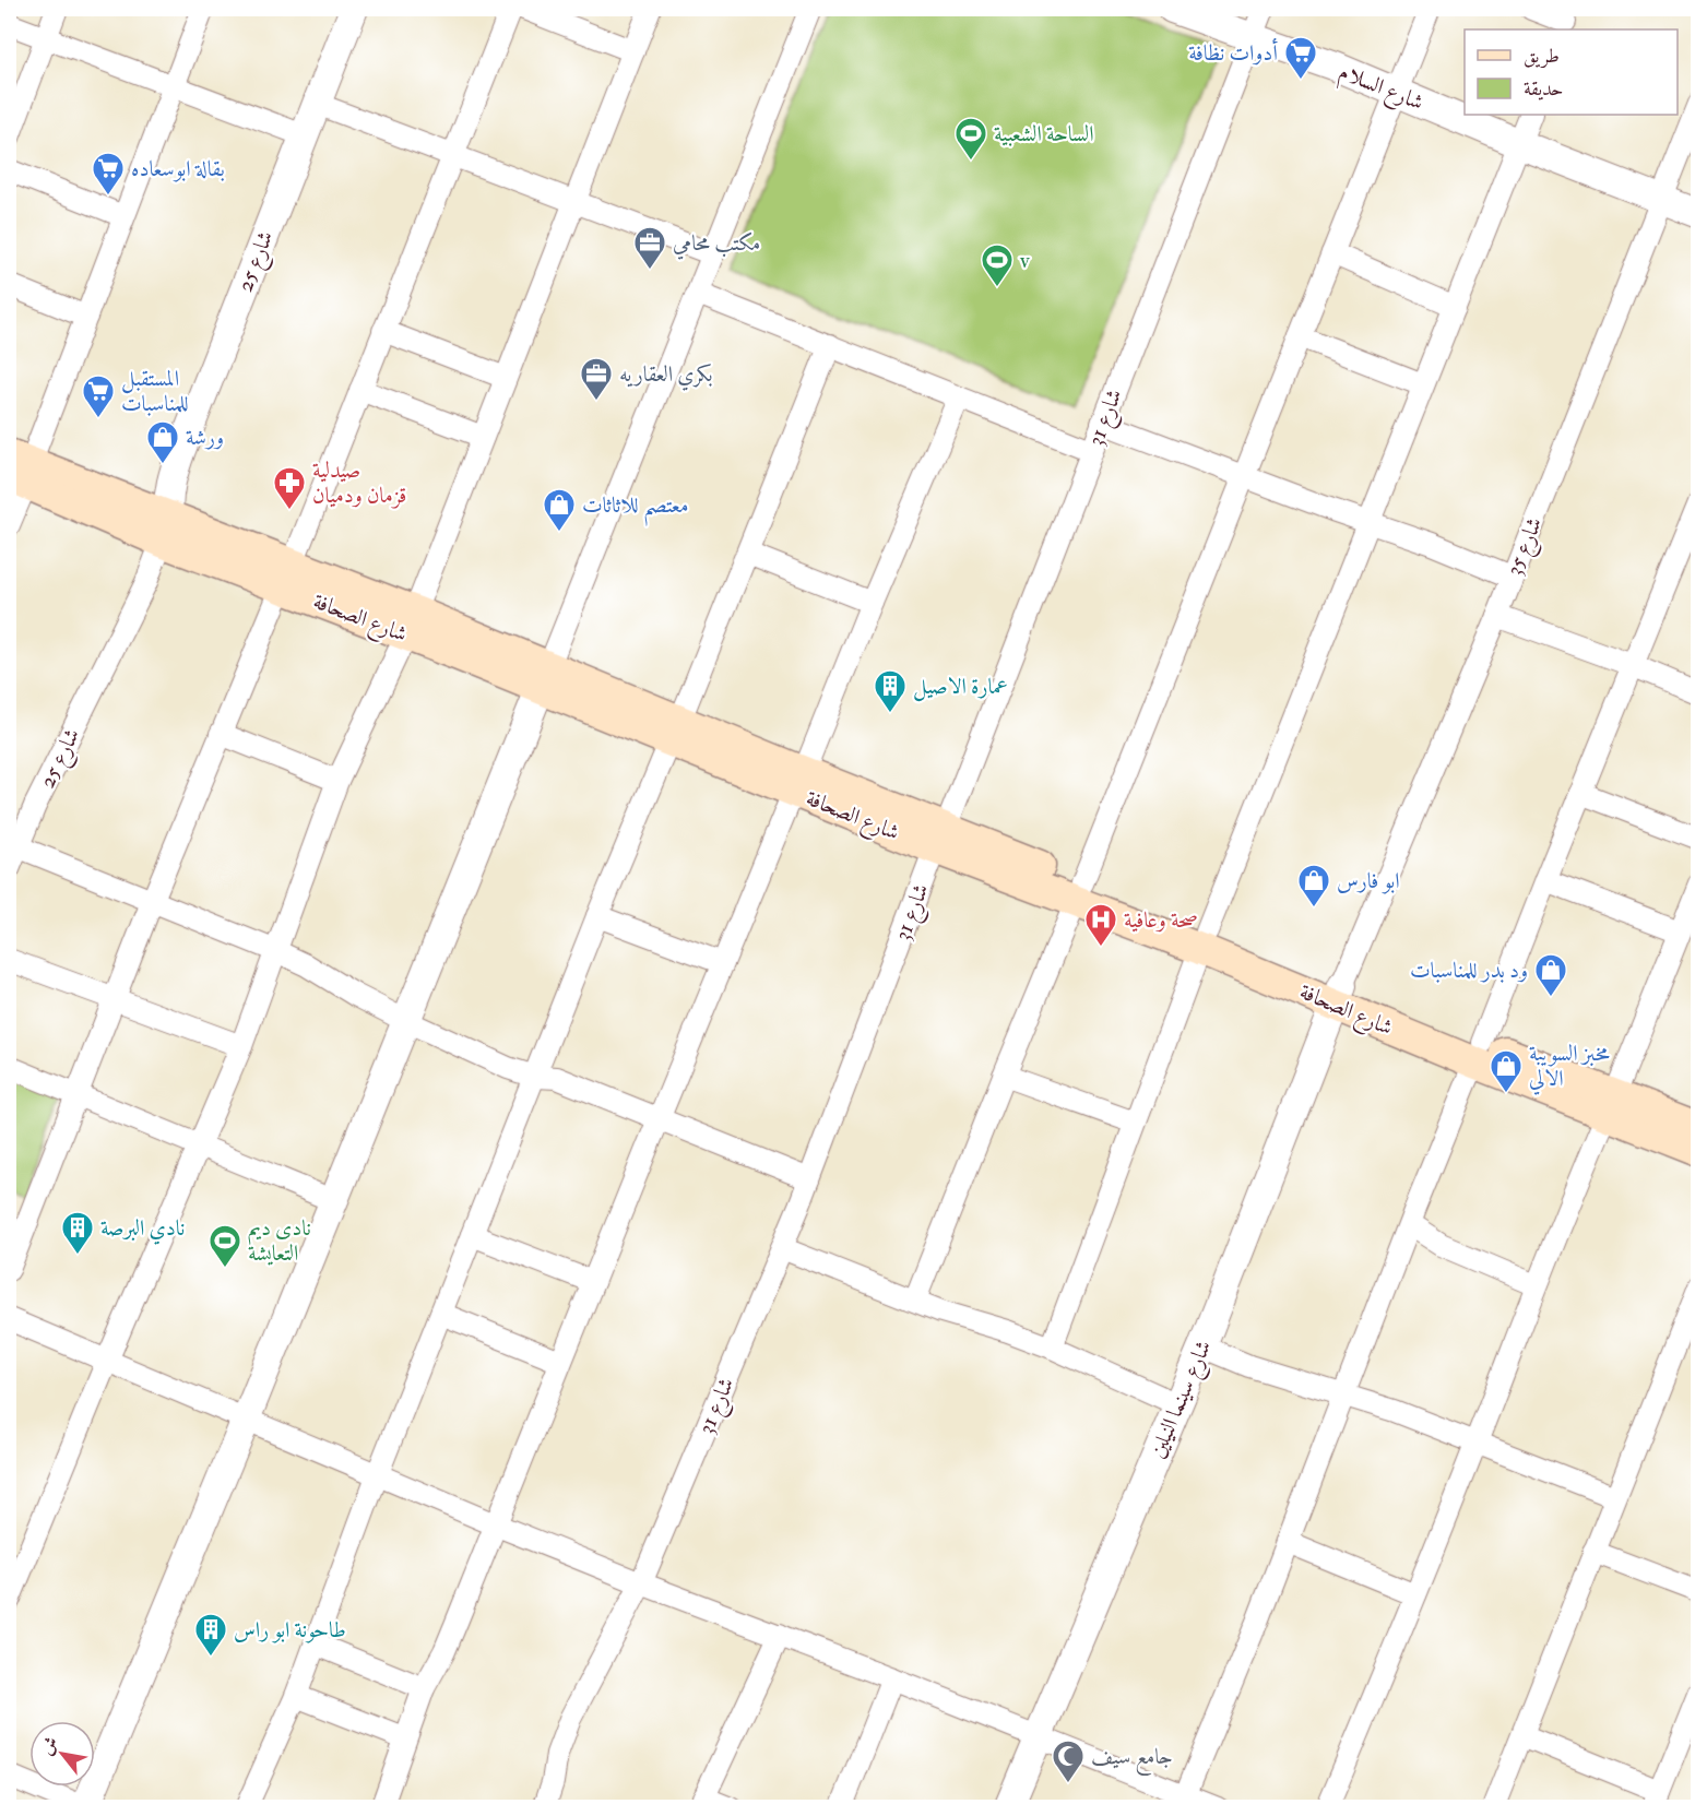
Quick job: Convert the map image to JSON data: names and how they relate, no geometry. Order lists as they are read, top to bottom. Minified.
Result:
{"streets":{"main road":["شارع الصحافة"],"street":["شارع السلام","شارع 25","شارع 31","شارع 35","شارع سينما النيلين"]},"crossings":[["شارع السلام","شارع 31"],["شارع السلام","شارع 35"],["شارع 25","شارع الصحافة"],["شارع 31","شارع الصحافة"],["شارع 35","شارع الصحافة"],["شارع 35","شارع سينما النيلين"],["شارع الصحافة","شارع سينما النيلين"]],"places":{"supermarket":["أدوات نظافة","بقالة ابوسعاده","المستقبل للمناسبات"],"sports":["الساحة الشعبية","v","نادى ديم التعايشة"],"office":["مكتب محامي","بكري العقاريه"],"shop":["ورشة","معتصم للاثاثات","ابو فارس","ود بدر للمناسبات","مخبز السويبة الالي"],"pharmacy":["صيدلية قزمان ودميان"],"building":["عمارة الاصيل","نادي البرصة","طاحونة ابو راس"],"hospital":["صحة وعافية"],"mosque":["جامع سيف"]},"legend":["طريق","حديقة"],"north":"top left"}
